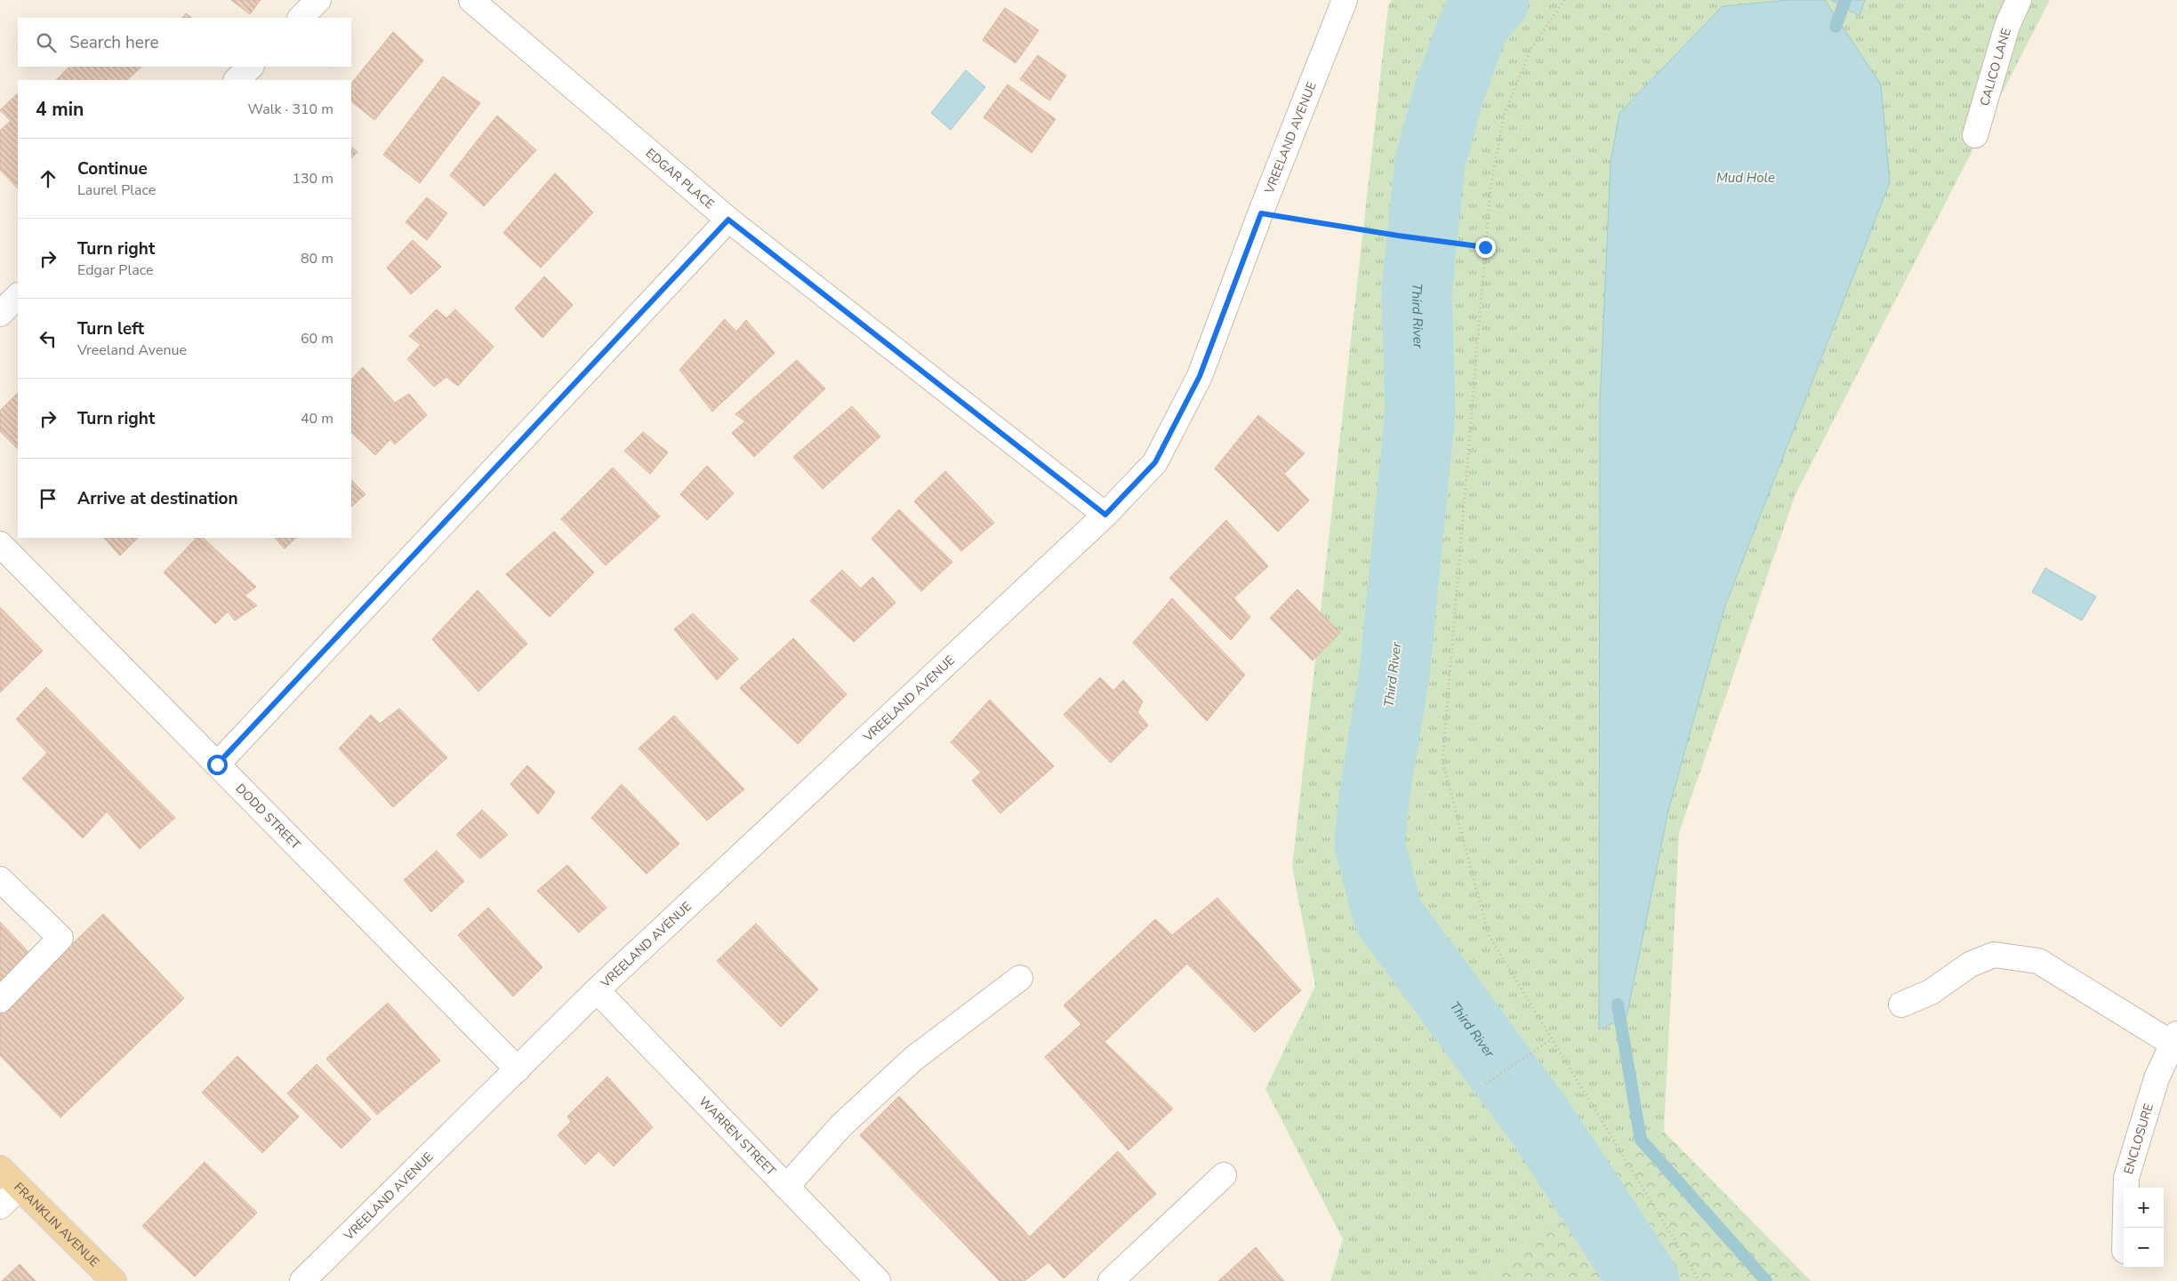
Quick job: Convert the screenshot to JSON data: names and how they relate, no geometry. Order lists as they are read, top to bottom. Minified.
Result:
{"streets":{"main road":["FRANKLIN AVENUE"],"street":["CALICO LANE","VREELAND AVENUE","EDGAR PLACE","DODD STREET","WARREN STREET","ENCLOSURE"]},"crossings":[["VREELAND AVENUE","EDGAR PLACE"],["VREELAND AVENUE","DODD STREET"],["VREELAND AVENUE","WARREN STREET"]],"water":["Mud Hole","Third River"],"page":{"search":"Search here","heading":["4 min","Walk · 310 m"],"list":[["Continue","Laurel Place","130 m"],["Turn right","Edgar Place","80 m"],["Turn left","Vreeland Avenue","60 m"],["Turn right","40 m"],"Arrive at destination"],"map_buttons":["+","−"]}}
